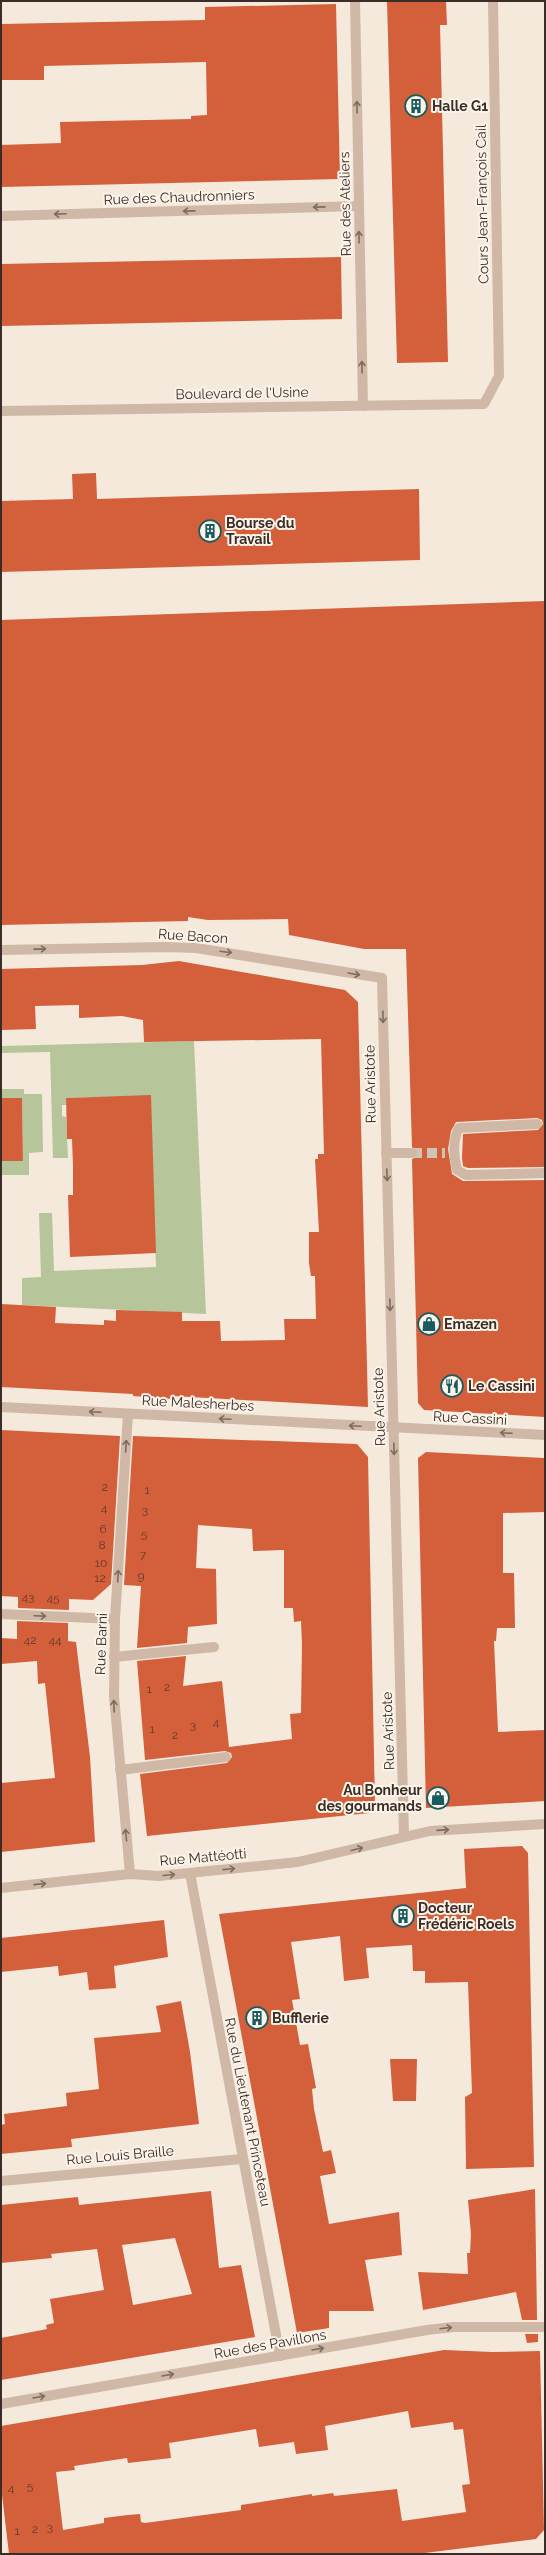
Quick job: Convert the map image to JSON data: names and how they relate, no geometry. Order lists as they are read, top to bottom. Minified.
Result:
{"streets":{"street":["Rue des Chaudronniers","Rue des Ateliers","Cours Jean-François Cail","Boulevard de l'Usine","Rue Bacon","Rue Aristote","Rue Malesherbes","Rue Cassini","Rue Barni","Rue Mattéotti","Rue du Lieutenant Princeteau","Rue Louis Braille","Rue des Pavillons"]},"crossings":[["Rue des Chaudronniers","Rue des Ateliers"],["Rue des Ateliers","Boulevard de l'Usine"],["Cours Jean-François Cail","Boulevard de l'Usine"],["Rue Bacon","Rue Aristote"],["Rue Aristote","Rue Malesherbes"],["Rue Aristote","Rue Cassini"],["Rue Aristote","Rue Mattéotti"],["Rue Malesherbes","Rue Cassini"],["Rue Malesherbes","Rue Barni"],["Rue Barni","Rue Mattéotti"],["Rue Mattéotti","Rue du Lieutenant Princeteau"],["Rue du Lieutenant Princeteau","Rue Louis Braille"],["Rue du Lieutenant Princeteau","Rue des Pavillons"]],"one_way":["Rue des Chaudronniers","Rue des Ateliers","Rue Bacon","Rue Aristote","Rue Malesherbes","Rue Cassini","Rue Barni","Rue Mattéotti","Rue des Pavillons"],"places":{"building":["Halle G1","Bourse du Travail","Docteur Frédéric Roels","Bufflerie"],"shop":["Emazen","Au Bonheur des gourmands"],"restaurant":["Le Cassini"]},"house_numbers":["2","1","4","3","6","5","8","7","10","9","12","43","45","42","44","2","1","4","3","1","2","5","4","3","2","1"]}
